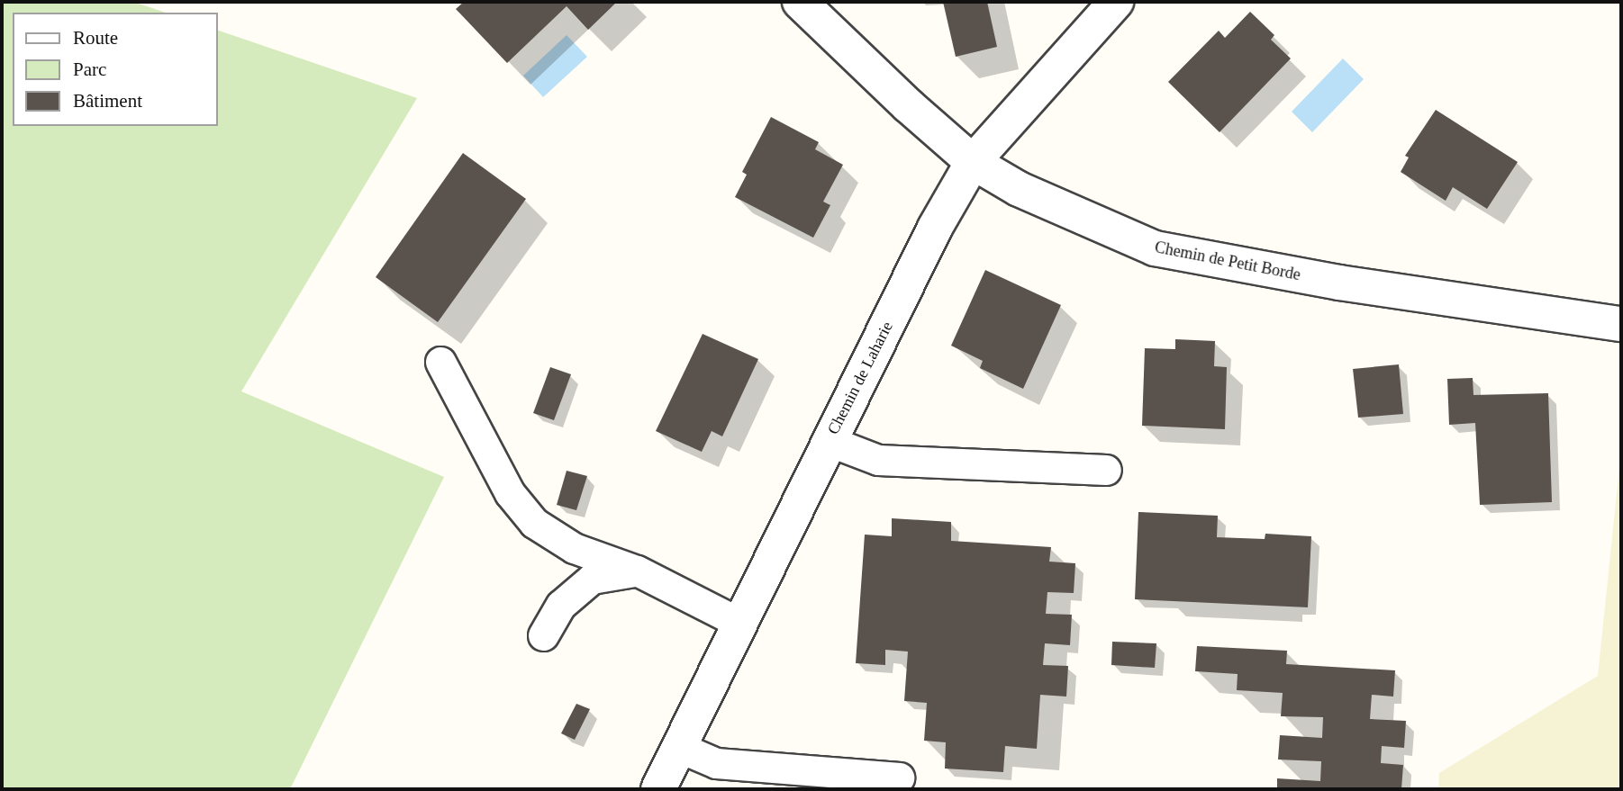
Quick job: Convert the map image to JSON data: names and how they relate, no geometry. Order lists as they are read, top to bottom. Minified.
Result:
{"streets":{"street":["Chemin de Petit Borde","Chemin de Laharie"]},"crossings":[["Chemin de Petit Borde","Chemin de Laharie"]],"legend":["Route","Parc","Bâtiment"]}
